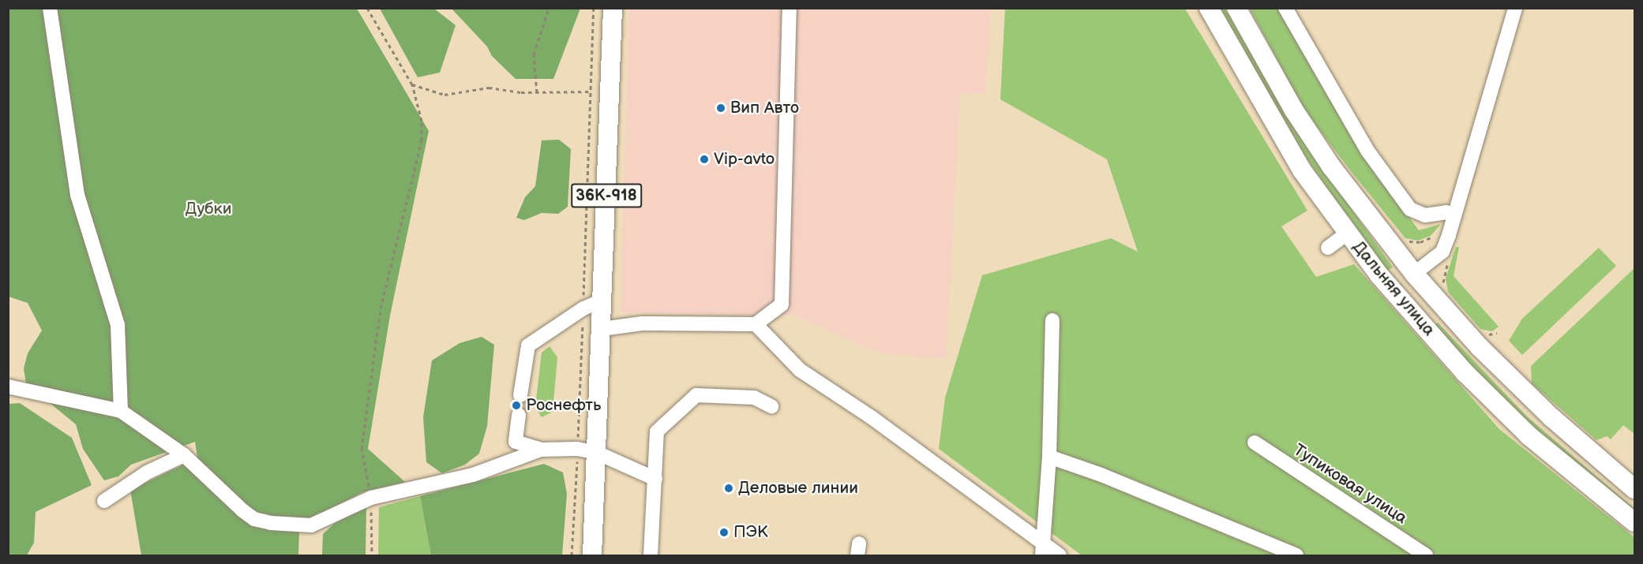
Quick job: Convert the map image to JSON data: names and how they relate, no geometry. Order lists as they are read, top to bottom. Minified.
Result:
{"streets":{"main road":["36К-918","Дальняя улица"],"street":["Тупиковая улица"]},"parks":["Дубки"],"places":["Вип Авто","Vip-avto","Роснефть","Деловые линии","ПЭК"]}
